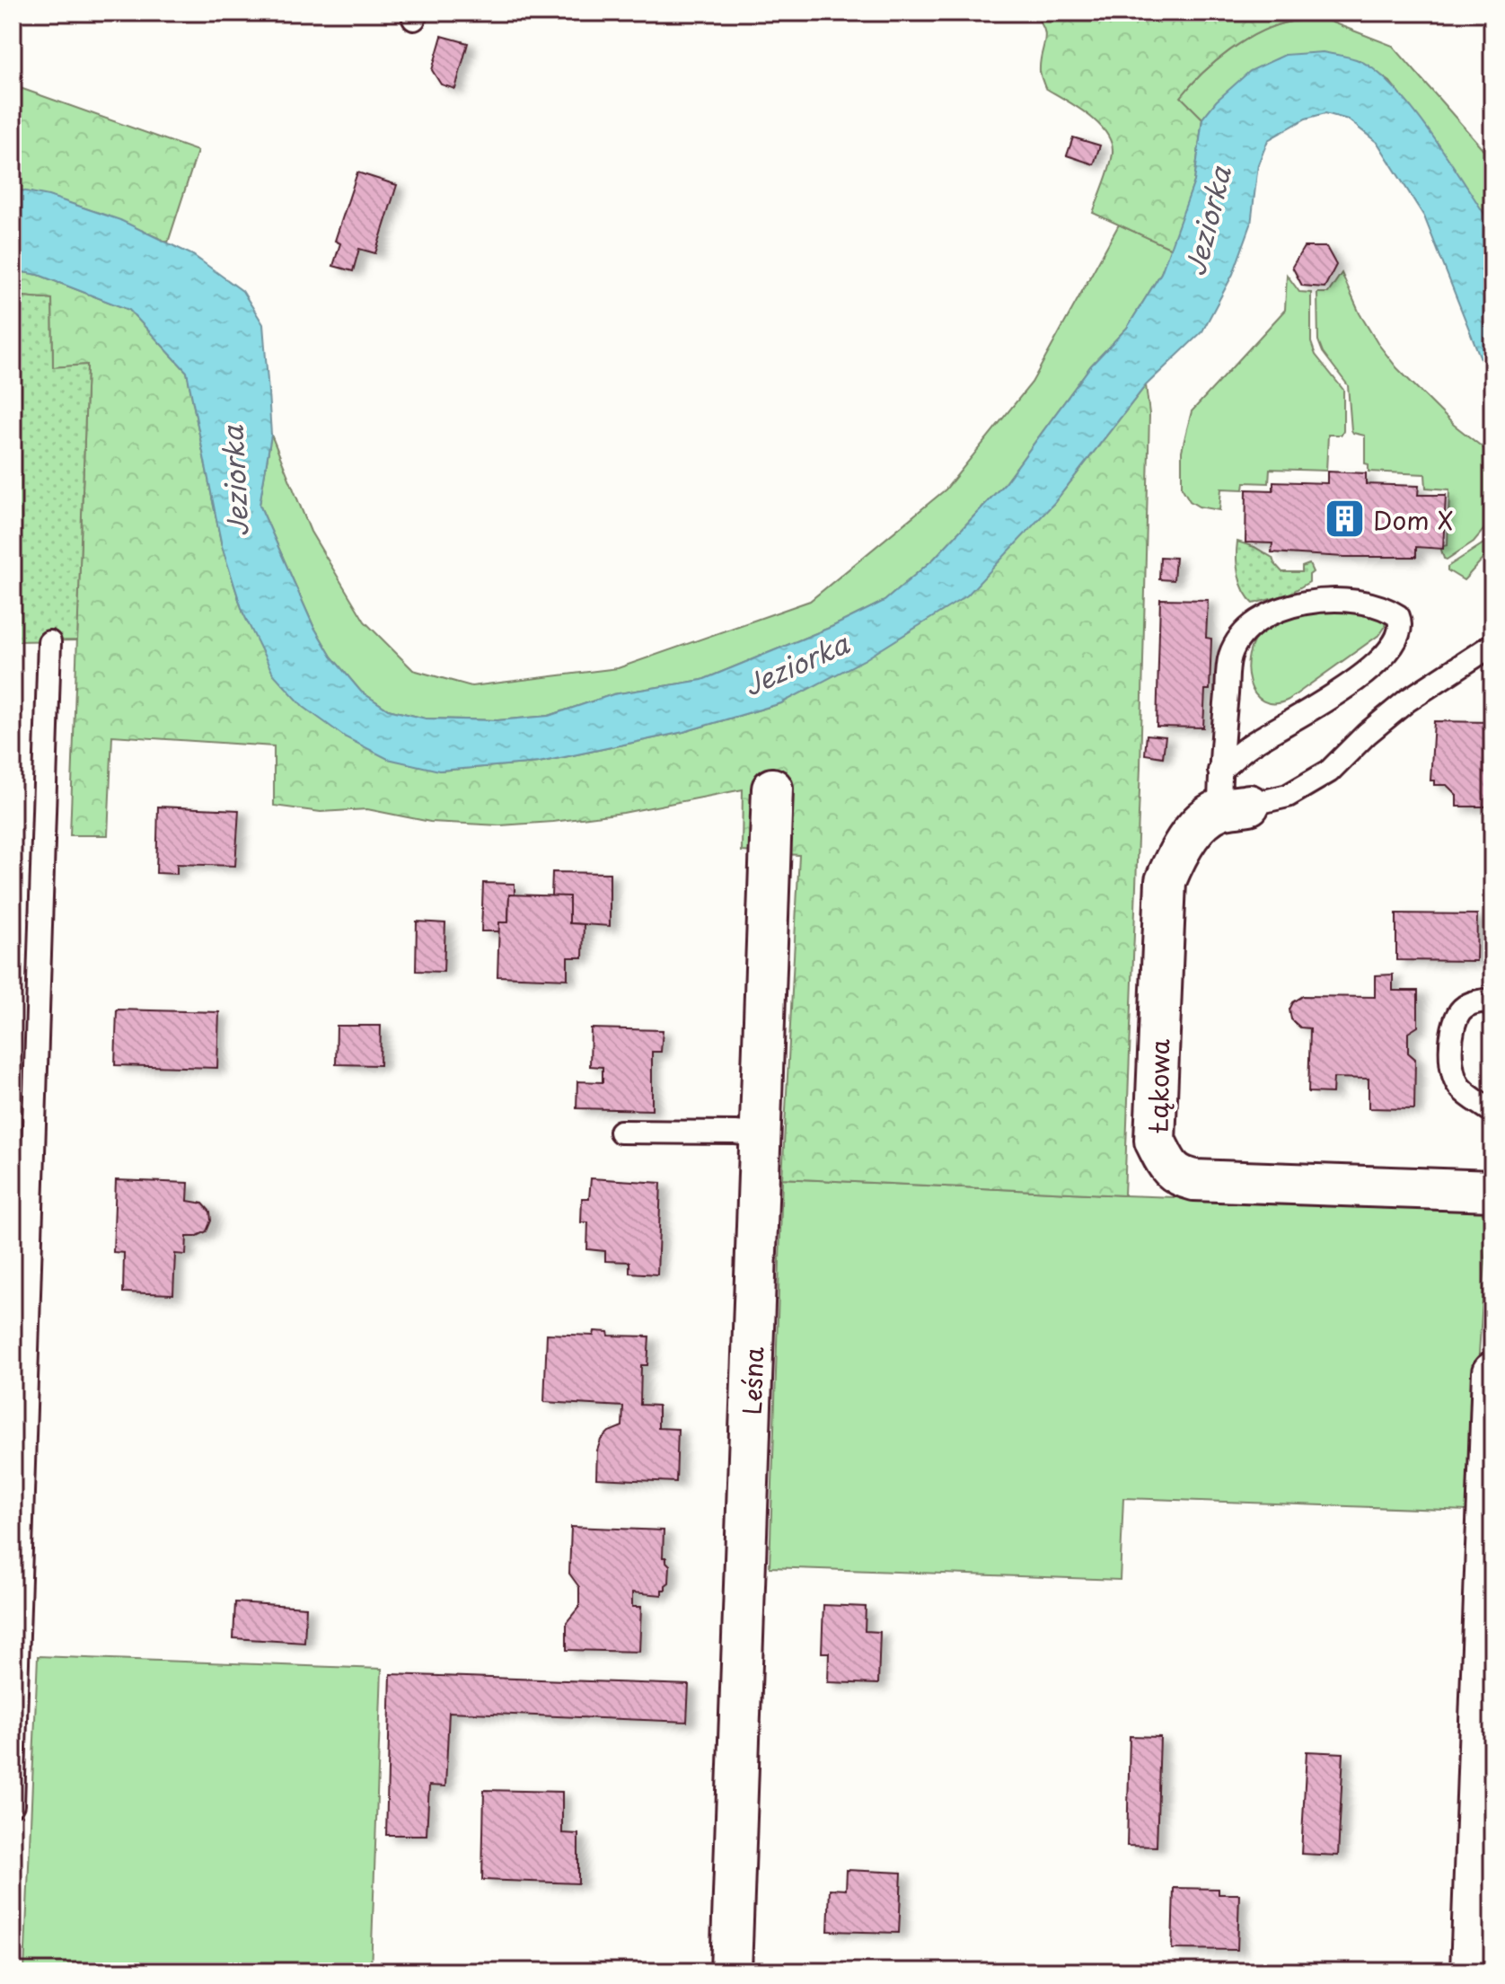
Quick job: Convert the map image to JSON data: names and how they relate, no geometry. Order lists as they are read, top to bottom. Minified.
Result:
{"streets":{"street":["Łąkowa","Leśna"]},"water":["Jeziorka"],"places":{"building":["Dom X"]}}
